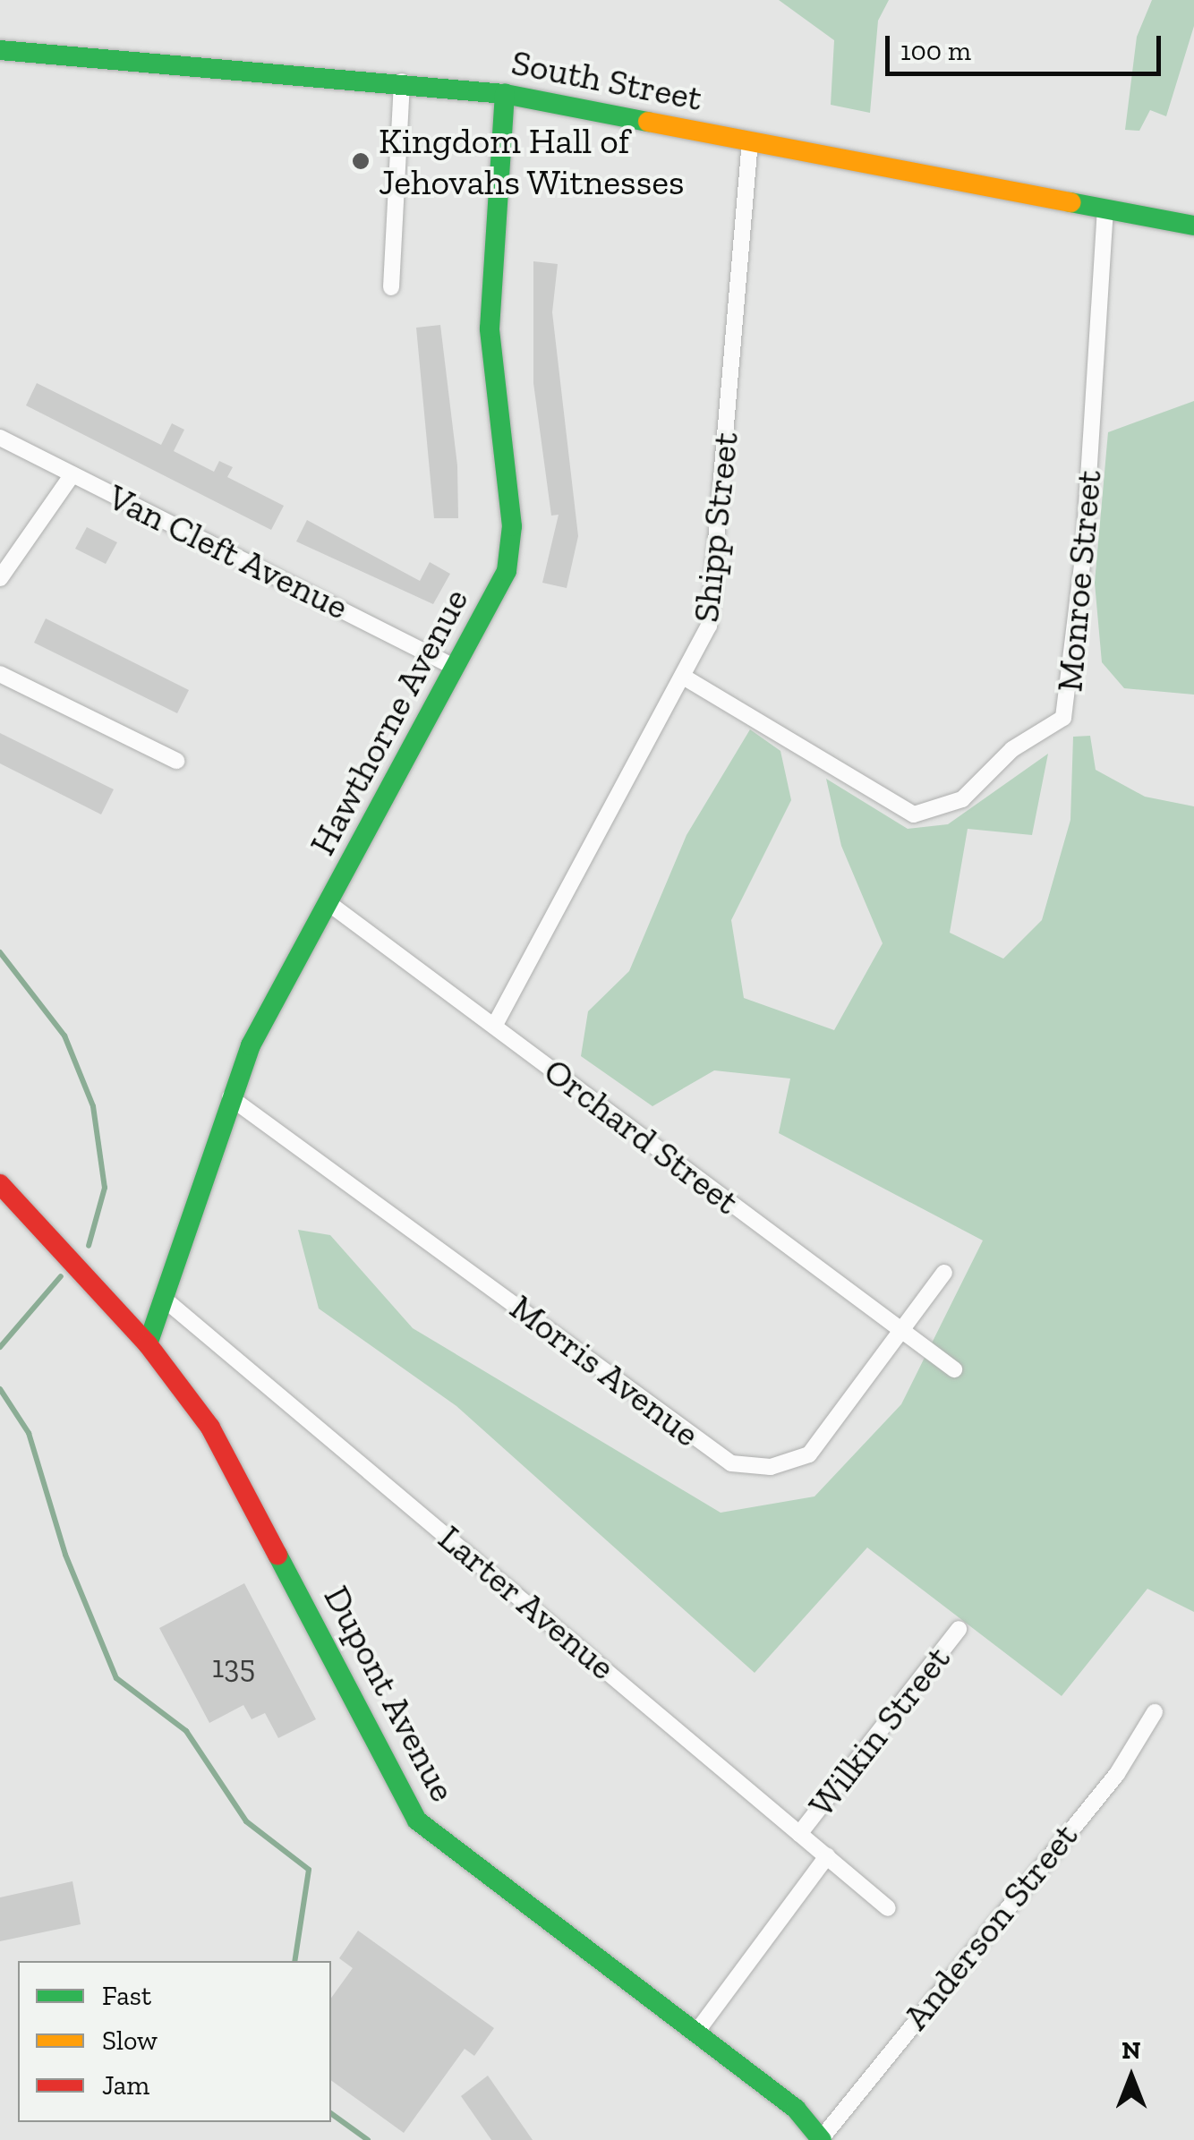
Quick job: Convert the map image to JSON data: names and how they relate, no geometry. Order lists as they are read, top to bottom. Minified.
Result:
{"streets":{"street":["South Street","Shipp Street","Van Cleft Avenue","Monroe Street","Hawthorne Avenue","Orchard Street","Morris Avenue","Larter Avenue","Dupont Avenue","Wilkin Street","Anderson Street"]},"crossings":[["South Street","Shipp Street"],["South Street","Monroe Street"],["South Street","Hawthorne Avenue"],["Shipp Street","Monroe Street"],["Shipp Street","Orchard Street"],["Van Cleft Avenue","Hawthorne Avenue"],["Hawthorne Avenue","Orchard Street"],["Hawthorne Avenue","Morris Avenue"],["Hawthorne Avenue","Larter Avenue"],["Hawthorne Avenue","Dupont Avenue"],["Orchard Street","Morris Avenue"],["Larter Avenue","Wilkin Street"],["Dupont Avenue","Wilkin Street"],["Dupont Avenue","Anderson Street"]],"places":["Kingdom Hall of Jehovahs Witnesses"],"house_numbers":["135"],"legend":["Fast","Slow","Jam"],"scale_bar":"100 m","north":"top"}
